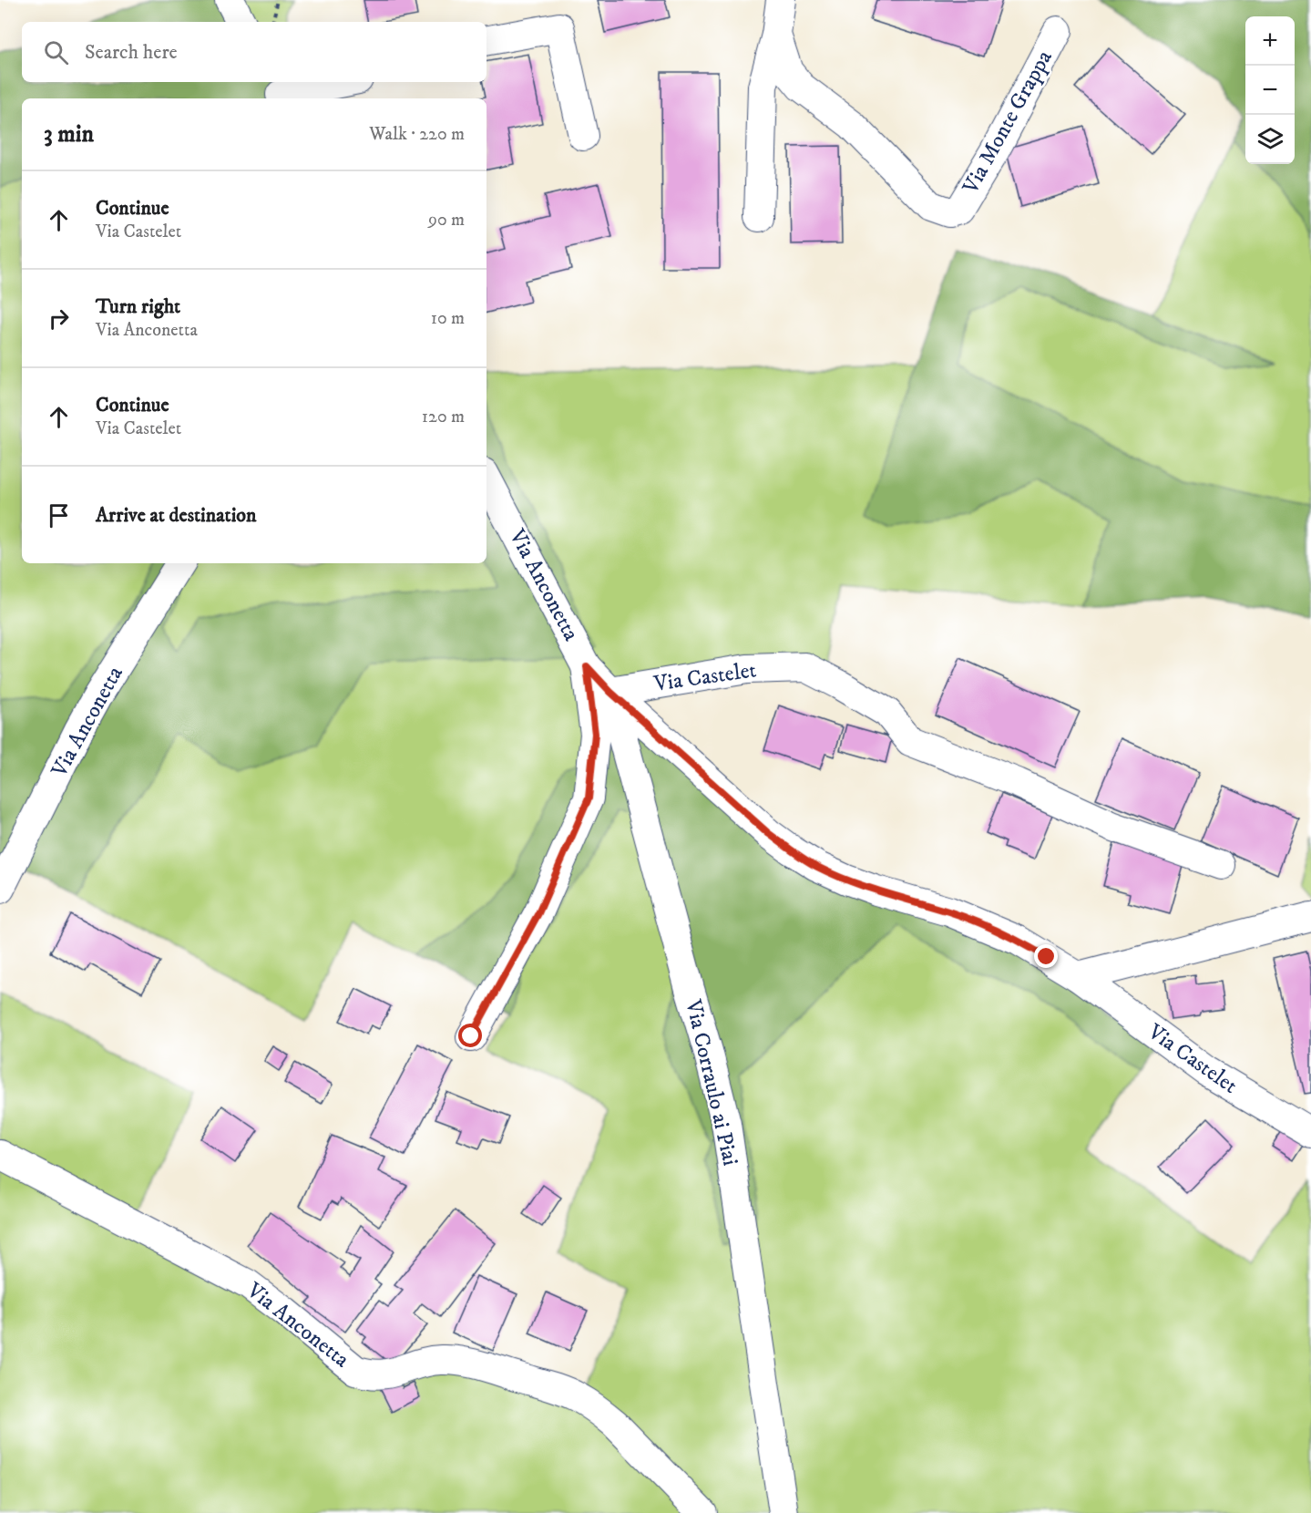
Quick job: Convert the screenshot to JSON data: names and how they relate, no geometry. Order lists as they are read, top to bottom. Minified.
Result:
{"streets":{"street":["Via Monte Grappa","Via Anconetta","Via Castelet","Via Corraulo ai Piai"]},"crossings":[["Via Anconetta","Via Castelet"],["Via Anconetta","Via Corraulo ai Piai"],["Via Castelet","Via Corraulo ai Piai"]],"page":{"map_buttons":["+","−"],"search":"Search here","heading":["3 min","Walk · 220 m"],"list":[["Continue","Via Castelet","90 m"],["Turn right","Via Anconetta","10 m"],["Continue","Via Castelet","120 m"],"Arrive at destination"]}}
